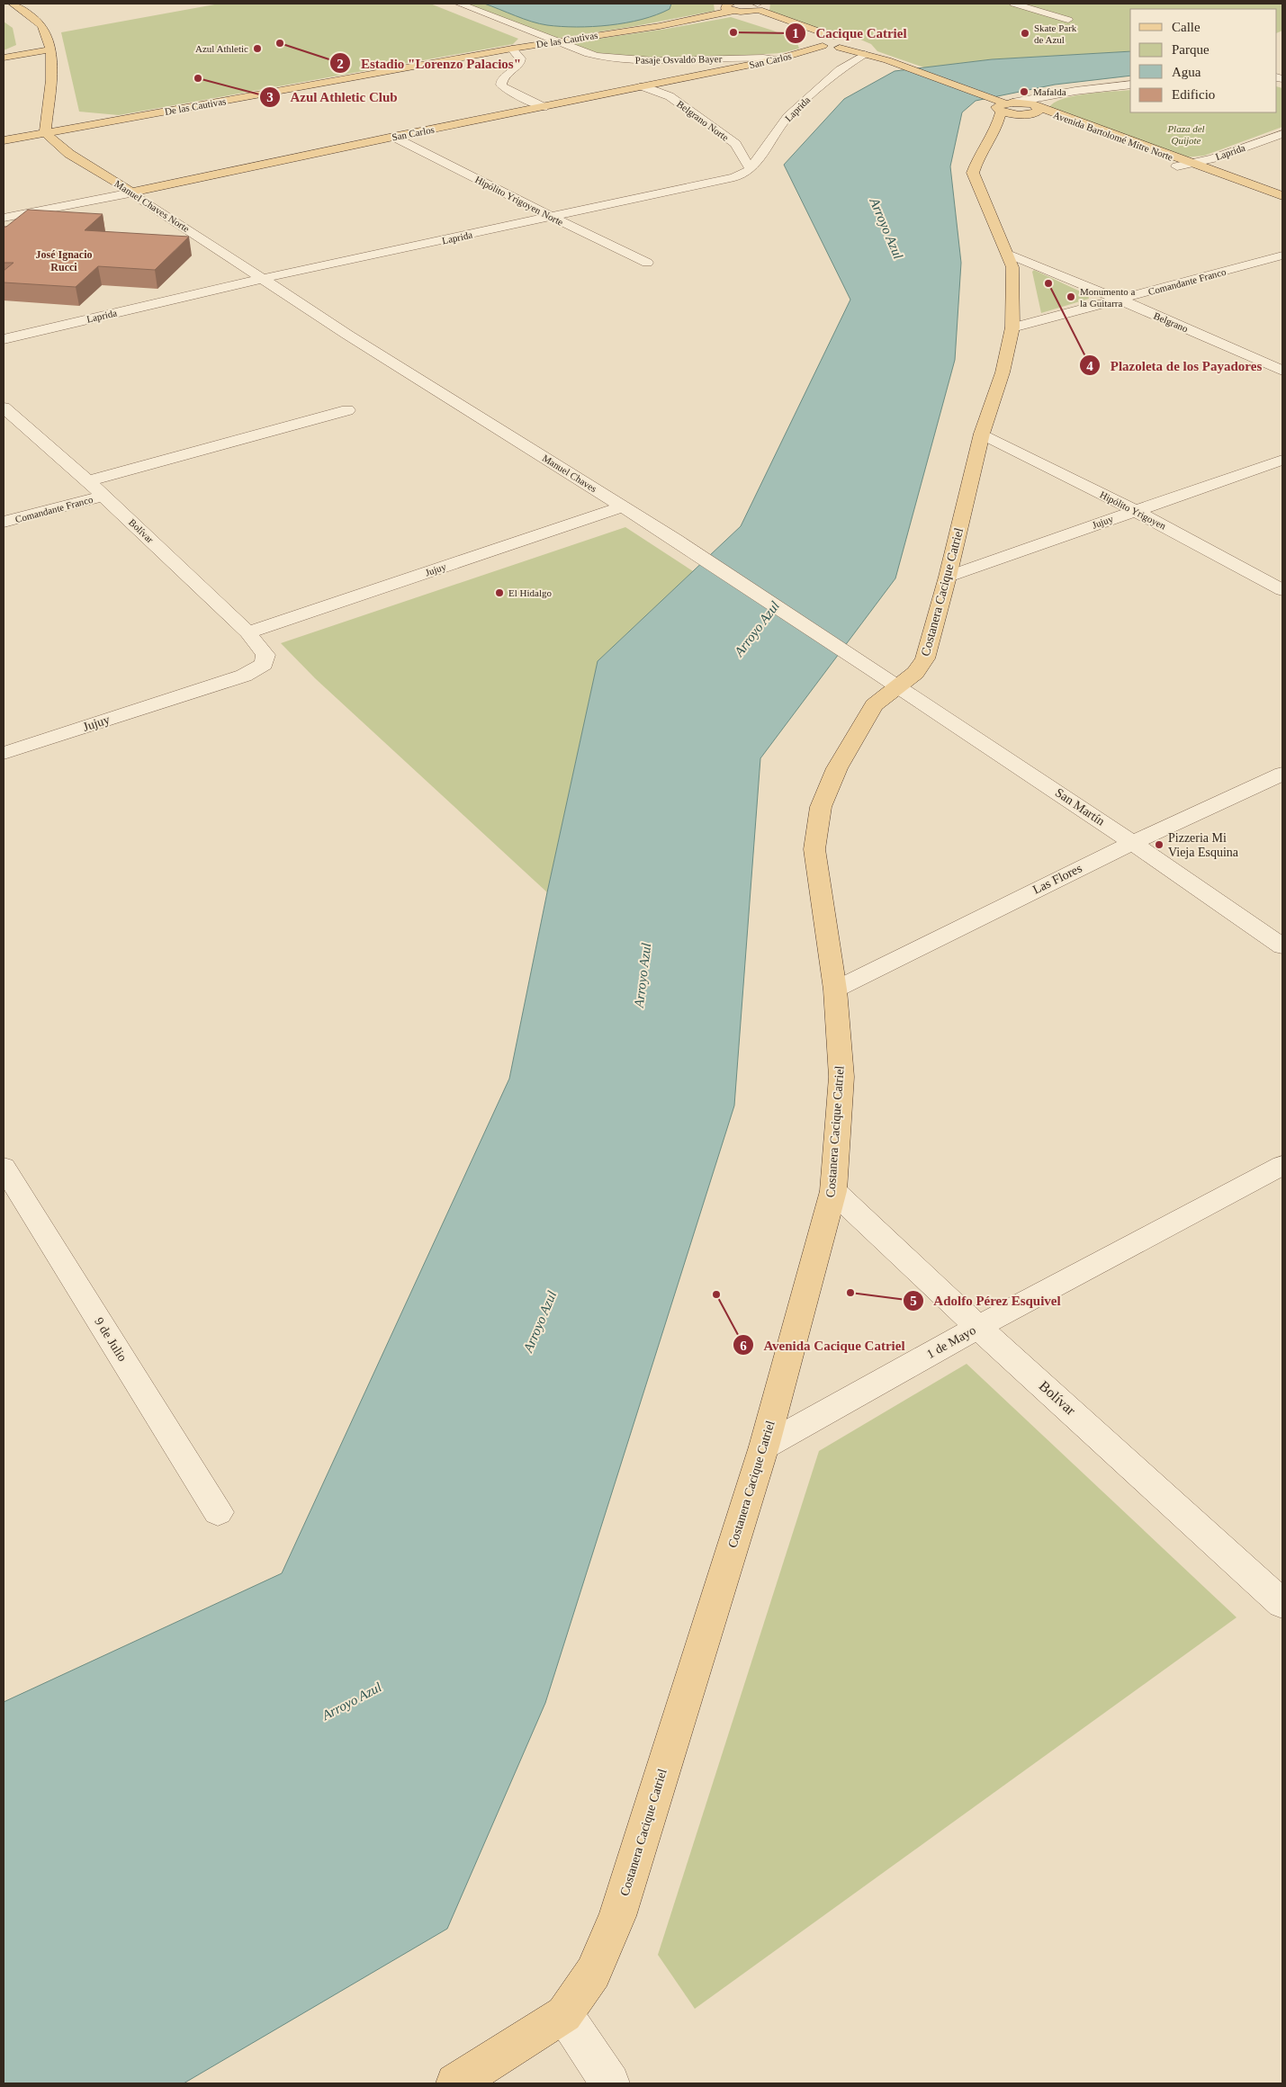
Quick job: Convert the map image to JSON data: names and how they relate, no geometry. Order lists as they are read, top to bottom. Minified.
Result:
{"streets":{"main road":["De las Cautivas","San Carlos","Avenida Bartolomé Mitre Norte","Manuel Chaves Norte","Costanera Cacique Catriel"],"street":["Pasaje Osvaldo Bayer","Laprida","Belgrano Norte","Hipólito Yrigoyen Norte","Comandante Franco","Belgrano","Manuel Chaves","Hipólito Yrigoyen","Jujuy","Bolívar","San Martín","Las Flores","9 de Julio","1 de Mayo"]},"crossings":[["De las Cautivas","Pasaje Osvaldo Bayer"],["De las Cautivas","Avenida Bartolomé Mitre Norte"],["De las Cautivas","Manuel Chaves Norte"],["Pasaje Osvaldo Bayer","San Carlos"],["San Carlos","Belgrano Norte"],["San Carlos","Avenida Bartolomé Mitre Norte"],["San Carlos","Hipólito Yrigoyen Norte"],["San Carlos","Manuel Chaves Norte"],["Laprida","Belgrano Norte"],["Laprida","Avenida Bartolomé Mitre Norte"],["Laprida","Hipólito Yrigoyen Norte"],["Laprida","Manuel Chaves Norte"],["Laprida","Manuel Chaves"],["Avenida Bartolomé Mitre Norte","Costanera Cacique Catriel"],["Manuel Chaves Norte","Manuel Chaves"],["Comandante Franco","Belgrano"],["Comandante Franco","Bolívar"],["Comandante Franco","Costanera Cacique Catriel"],["Belgrano","Costanera Cacique Catriel"],["Manuel Chaves","Jujuy"],["Manuel Chaves","San Martín"],["Hipólito Yrigoyen","Jujuy"],["Hipólito Yrigoyen","Costanera Cacique Catriel"],["Jujuy","Bolívar"],["Jujuy","Costanera Cacique Catriel"],["Bolívar","Costanera Cacique Catriel"],["Bolívar","1 de Mayo"],["Costanera Cacique Catriel","San Martín"],["Costanera Cacique Catriel","Las Flores"],["Costanera Cacique Catriel","1 de Mayo"],["San Martín","Las Flores"]],"districts":["José Ignacio Rucci"],"water":["Arroyo Azul"],"parks":["Plaza del Quijote"],"places":["Cacique Catriel","Skate Park de Azul","Estadio \"Lorenzo Palacios\"","Azul Athletic","Azul Athletic Club","Mafalda","Plazoleta de los Payadores","Monumento a la Guitarra","El Hidalgo","Pizzeria Mi Vieja Esquina","Adolfo Pérez Esquivel","Avenida Cacique Catriel"],"legend":["Calle","Parque","Agua","Edificio"]}
